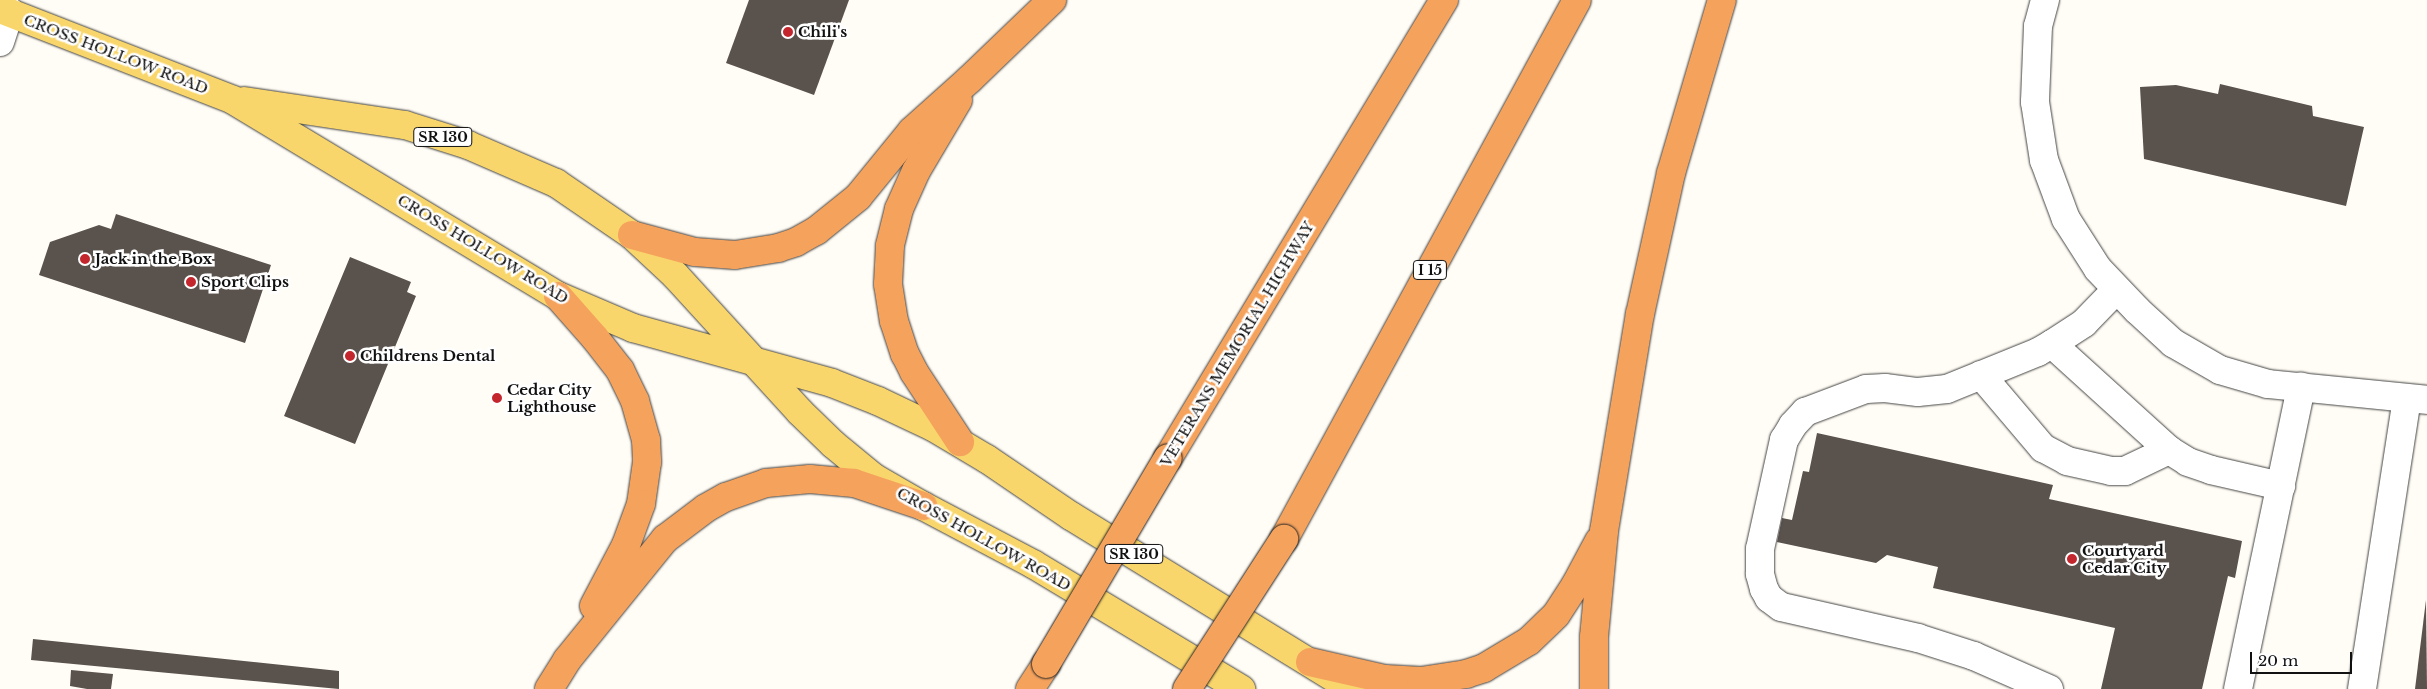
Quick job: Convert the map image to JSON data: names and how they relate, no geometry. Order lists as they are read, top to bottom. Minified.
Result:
{"streets":{"highway":["I 15","VETERANS MEMORIAL HIGHWAY"],"main road":["CROSS HOLLOW ROAD","SR 130"]},"places":["Chili's","Jack in the Box","Sport Clips","Childrens Dental","Cedar City Lighthouse","Courtyard Cedar City"],"scale_bar":"20 m"}
